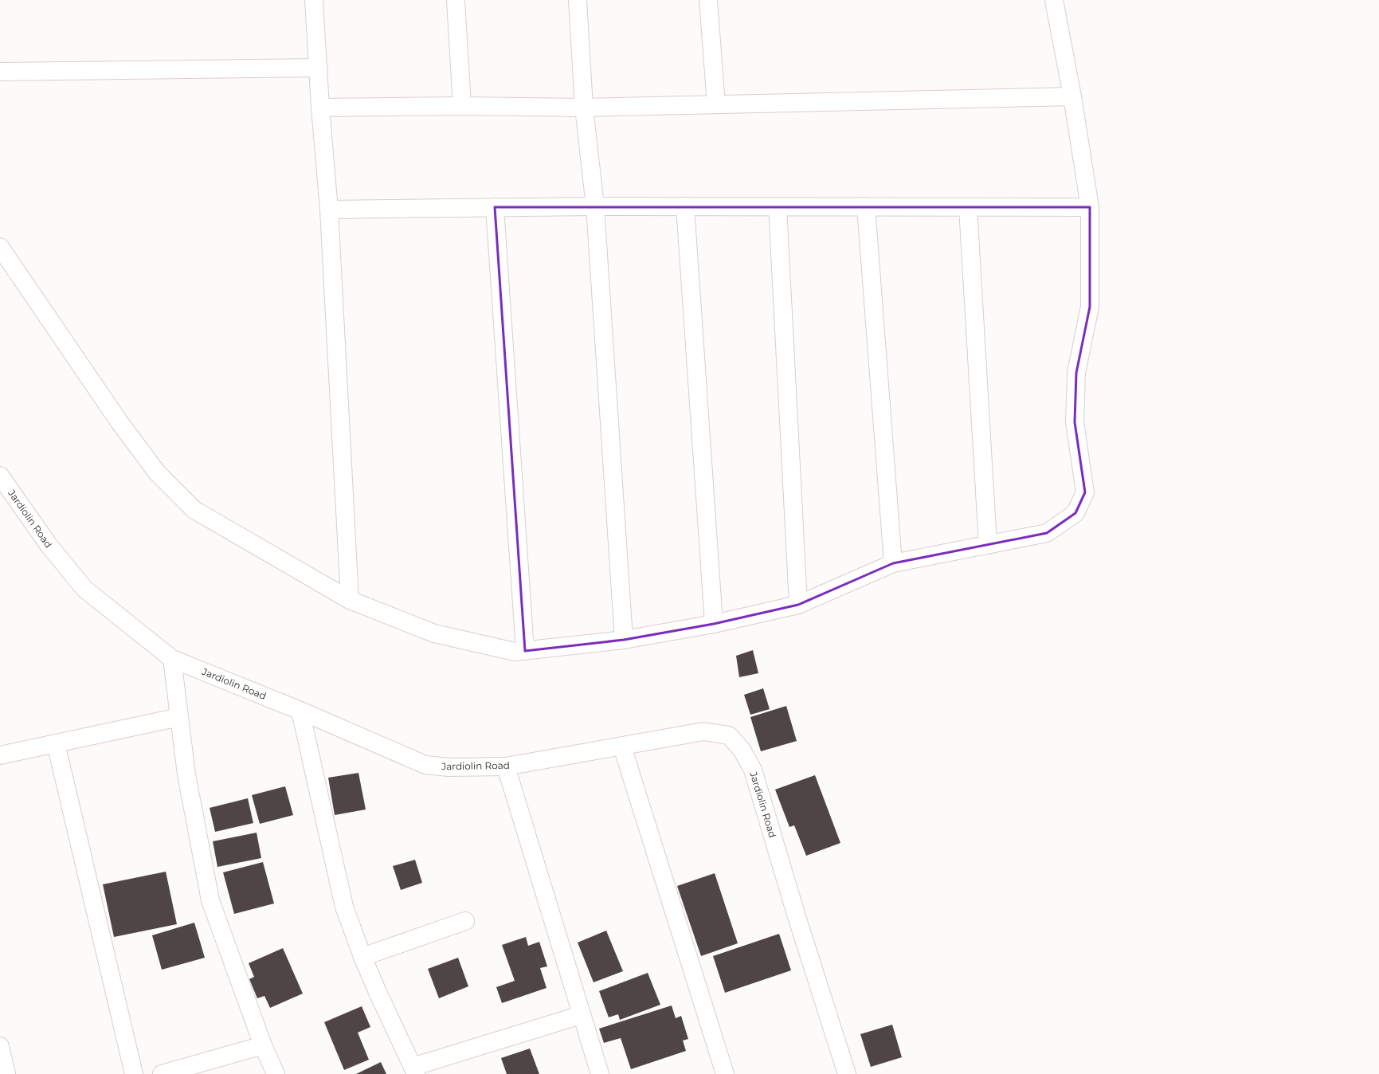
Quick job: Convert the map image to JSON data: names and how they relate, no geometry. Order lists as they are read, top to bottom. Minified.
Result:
{"streets":{"street":["Jardiolin Road"]}}
